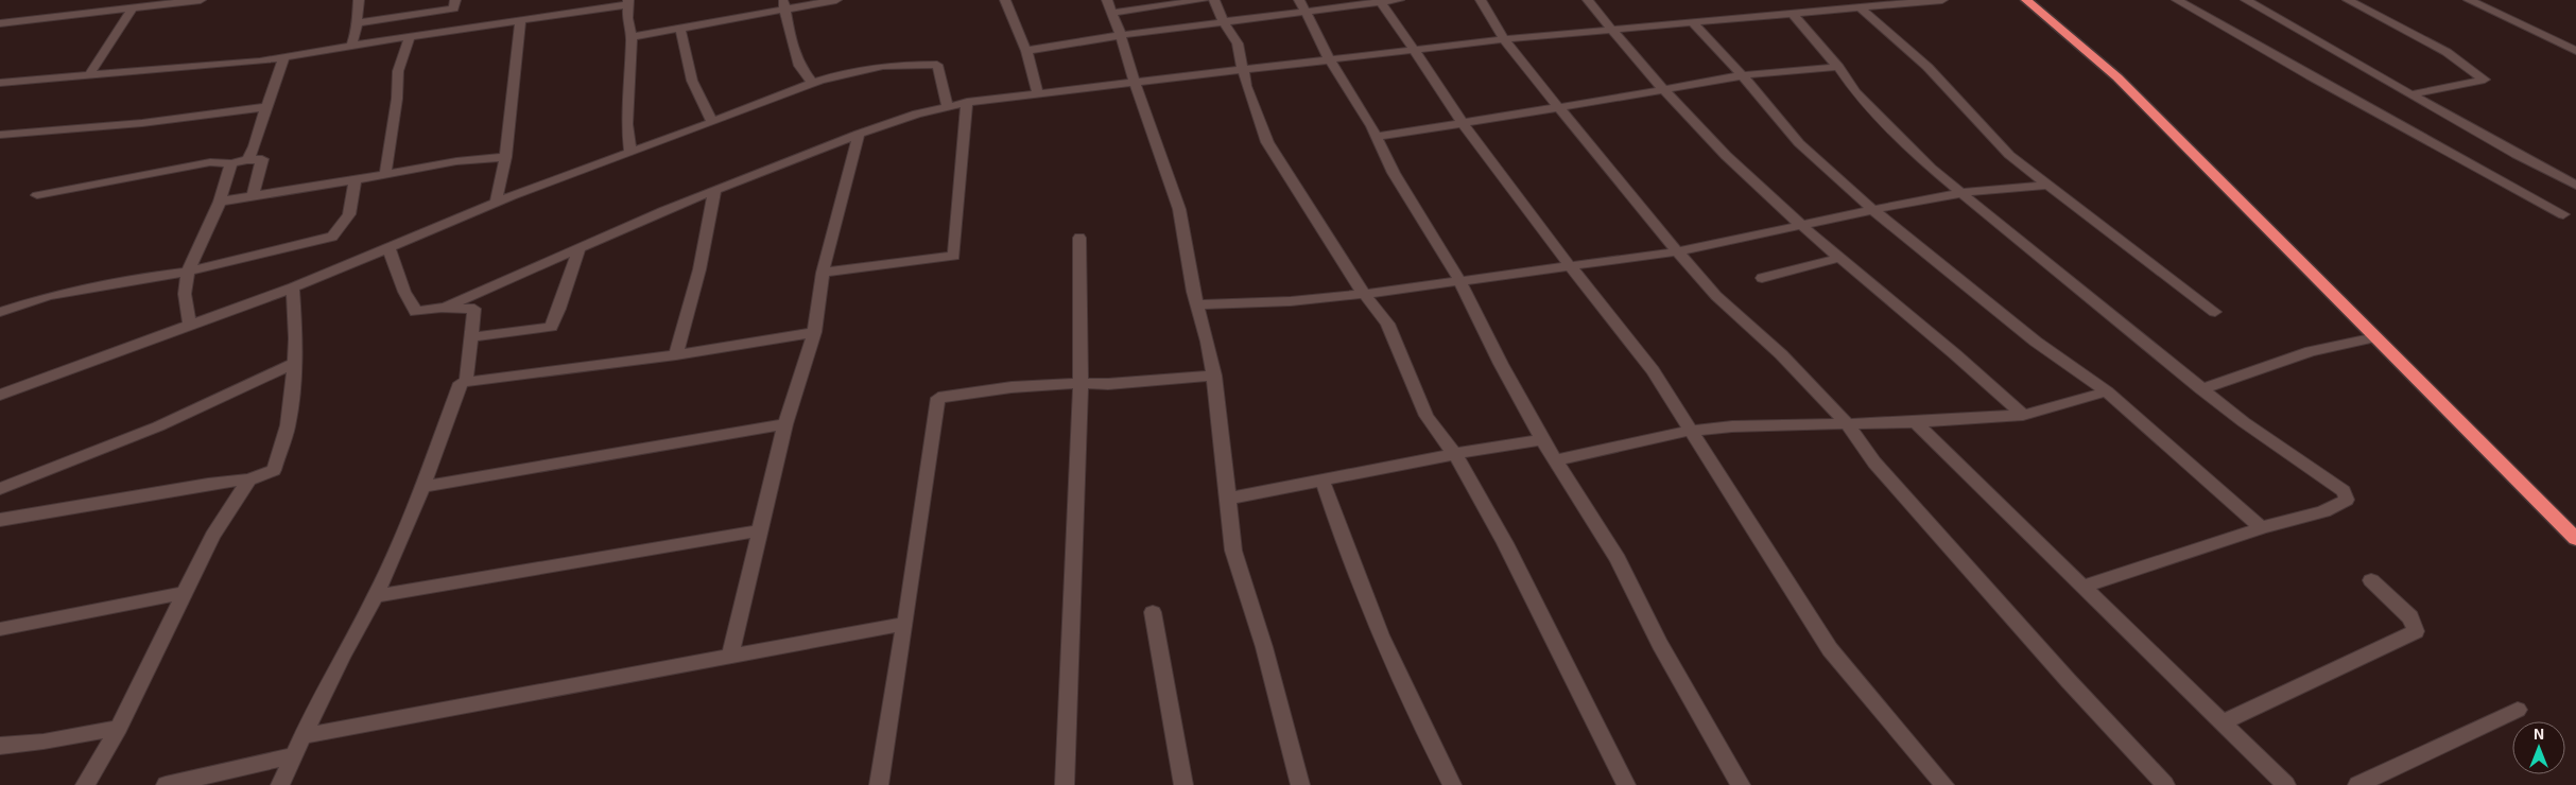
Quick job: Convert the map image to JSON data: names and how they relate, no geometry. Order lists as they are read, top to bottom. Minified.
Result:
{"north":"top"}
